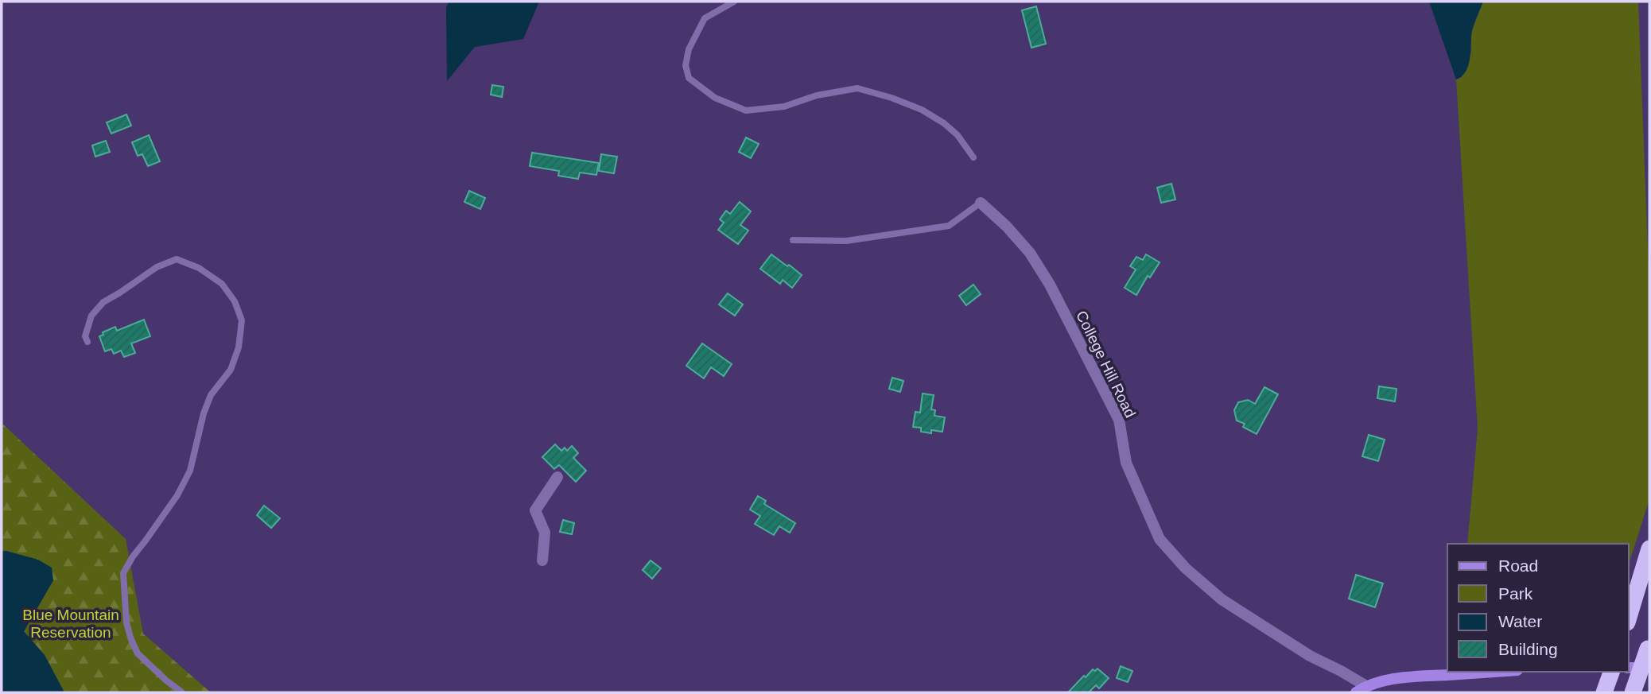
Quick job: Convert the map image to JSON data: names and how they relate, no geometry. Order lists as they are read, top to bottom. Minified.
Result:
{"streets":{"street":["College Hill Road"]},"parks":["Blue Mountain Reservation"],"legend":["Road","Park","Water","Building"]}
